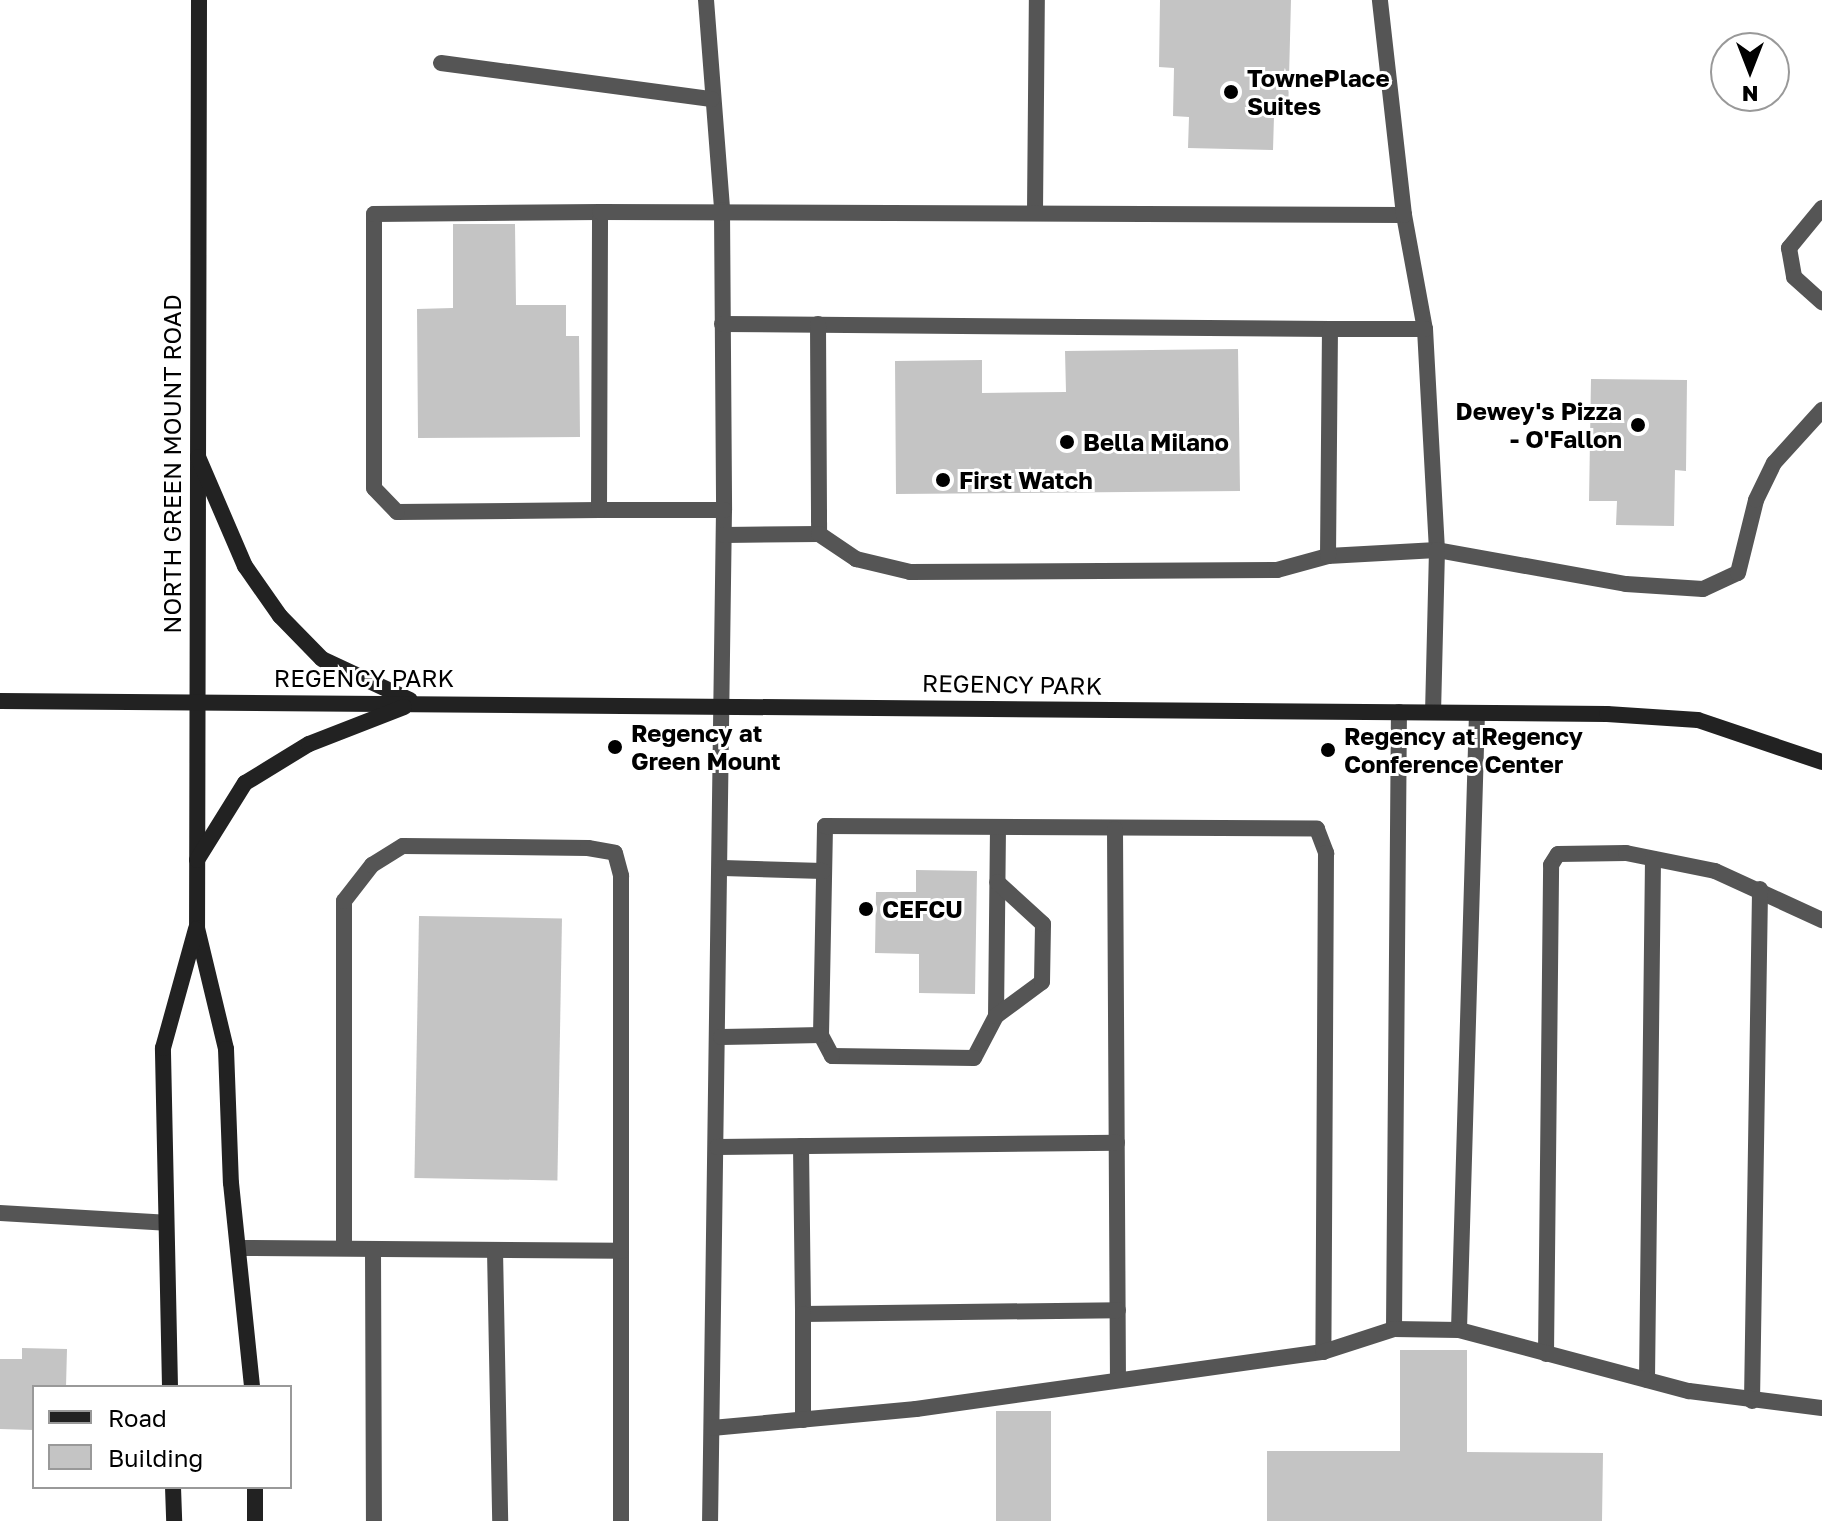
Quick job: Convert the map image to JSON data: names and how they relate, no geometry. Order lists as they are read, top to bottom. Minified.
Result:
{"streets":{"street":["NORTH GREEN MOUNT ROAD","REGENCY PARK"]},"crossings":[["NORTH GREEN MOUNT ROAD","REGENCY PARK"]],"places":["TownePlace Suites","Dewey's Pizza - O'Fallon","Bella Milano","First Watch","Regency at Green Mount","Regency at Regency Conference Center","CEFCU"],"legend":["Road","Building"],"north":"bottom"}
